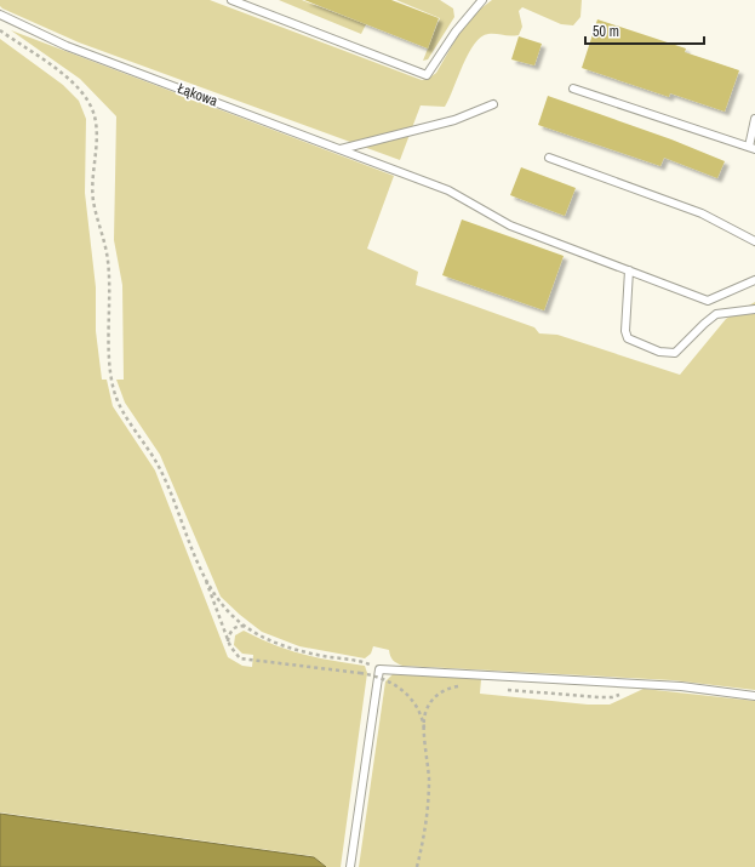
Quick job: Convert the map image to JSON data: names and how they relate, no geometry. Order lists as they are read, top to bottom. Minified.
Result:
{"streets":{"lane":["Łąkowa"]},"scale_bar":"50 m"}
